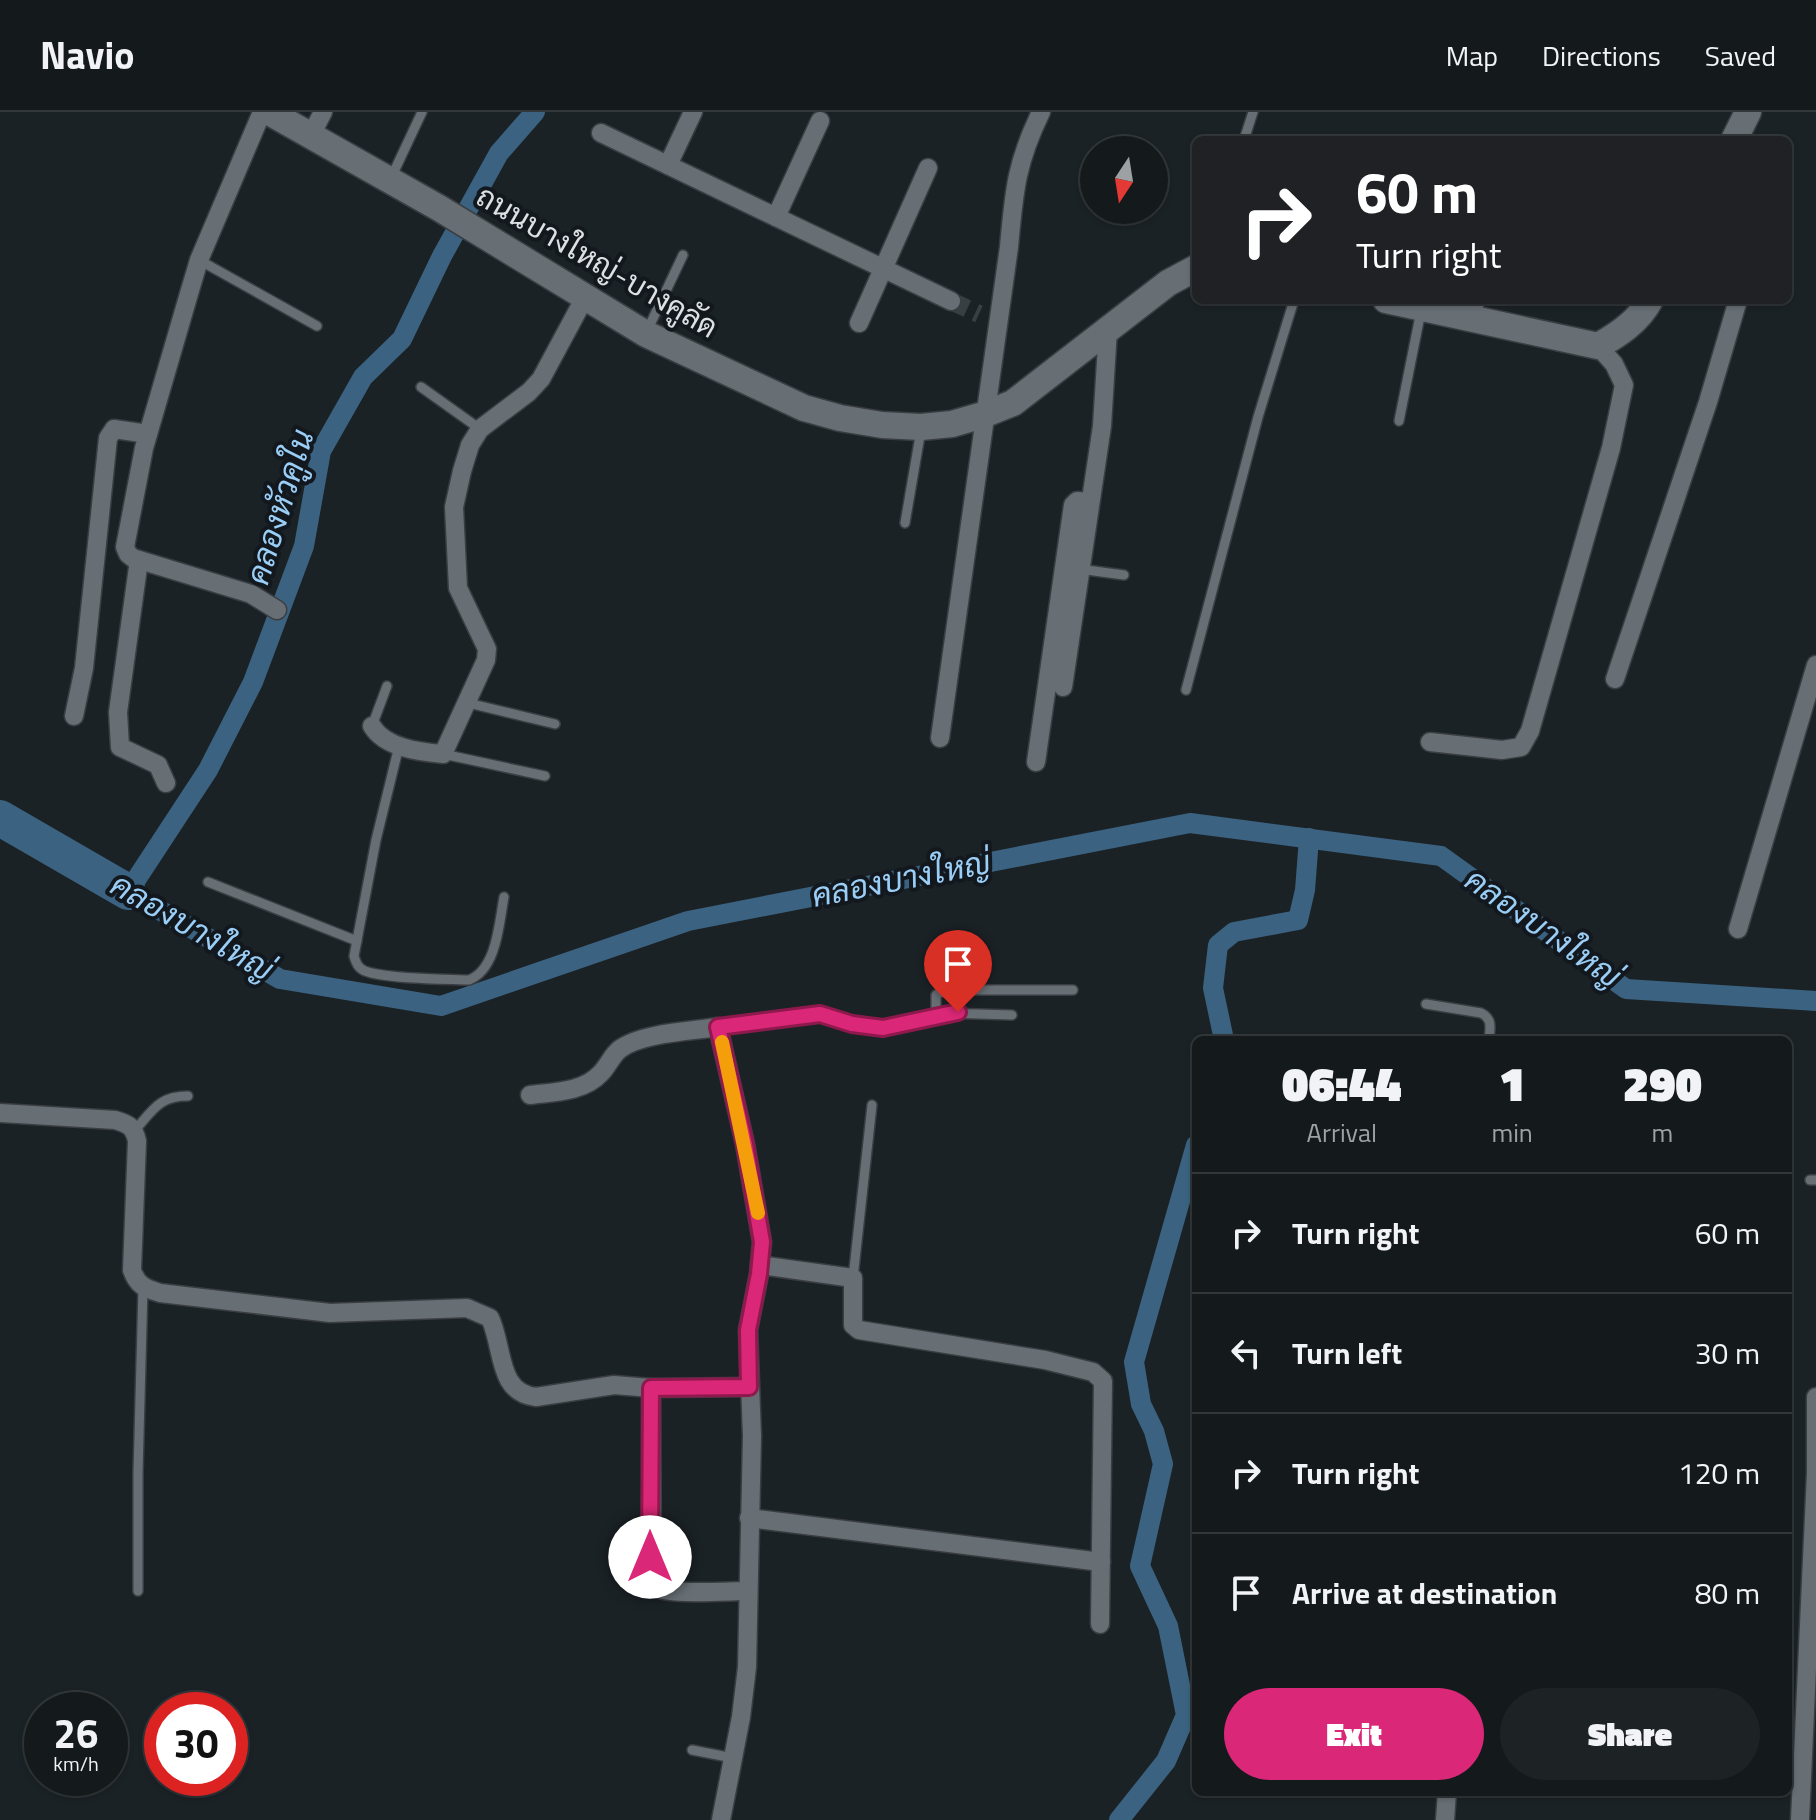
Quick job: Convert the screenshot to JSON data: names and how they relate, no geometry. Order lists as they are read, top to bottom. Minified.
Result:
{"streets":{"street":["ถนนบางใหญ่-บางคูลัด"]},"water":["คลองหัวคูใน","คลองบางใหญ่"],"north":"bottom","page":{"header":"Navio","nav":["Map","Directions","Saved"],"turn":["60 m","Turn right"],"eta":["06:44","Arrival","1","min","290","m"],"list":[{"name":"Turn right","value":"60 m"},{"name":"Turn left","value":"30 m"},{"name":"Turn right","value":"120 m"},{"name":"Arrive at destination","value":"80 m"}],"buttons":["Exit","Share"],"speed":"26 km/h","limit":"30"}}
